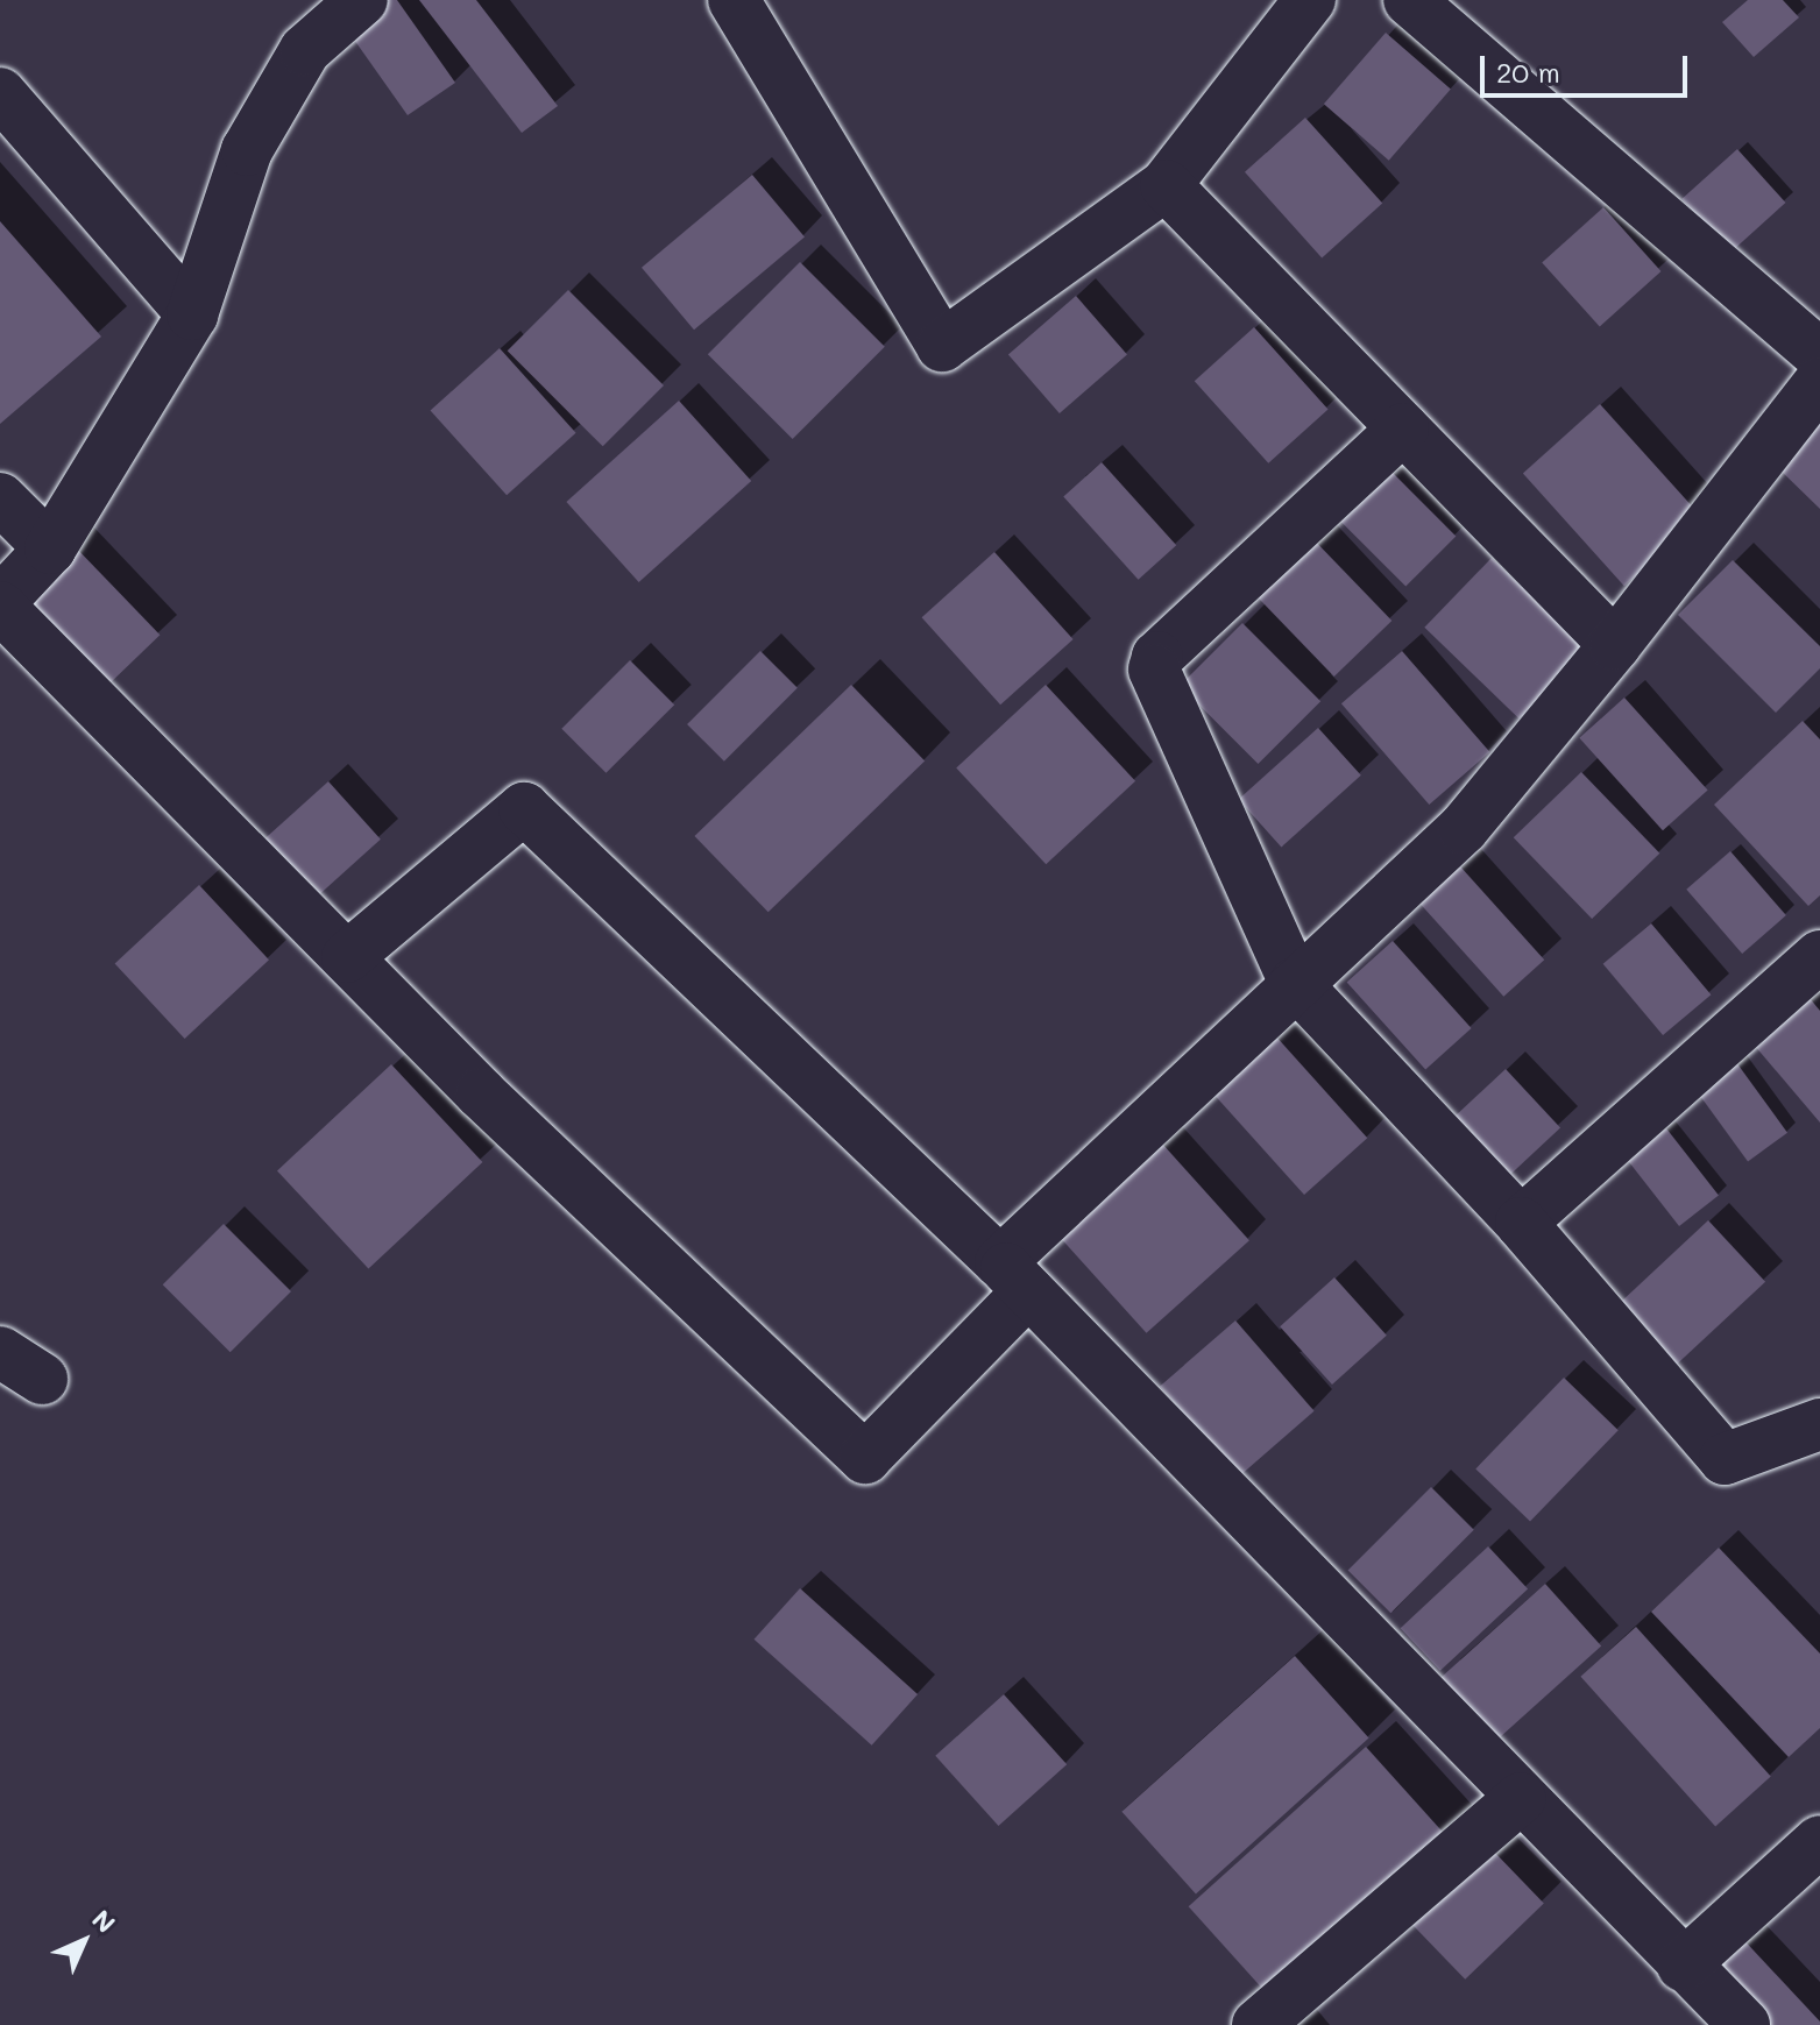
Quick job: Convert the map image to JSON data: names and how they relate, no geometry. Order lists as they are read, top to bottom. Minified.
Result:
{"scale_bar":"20 m","north":"top right"}
